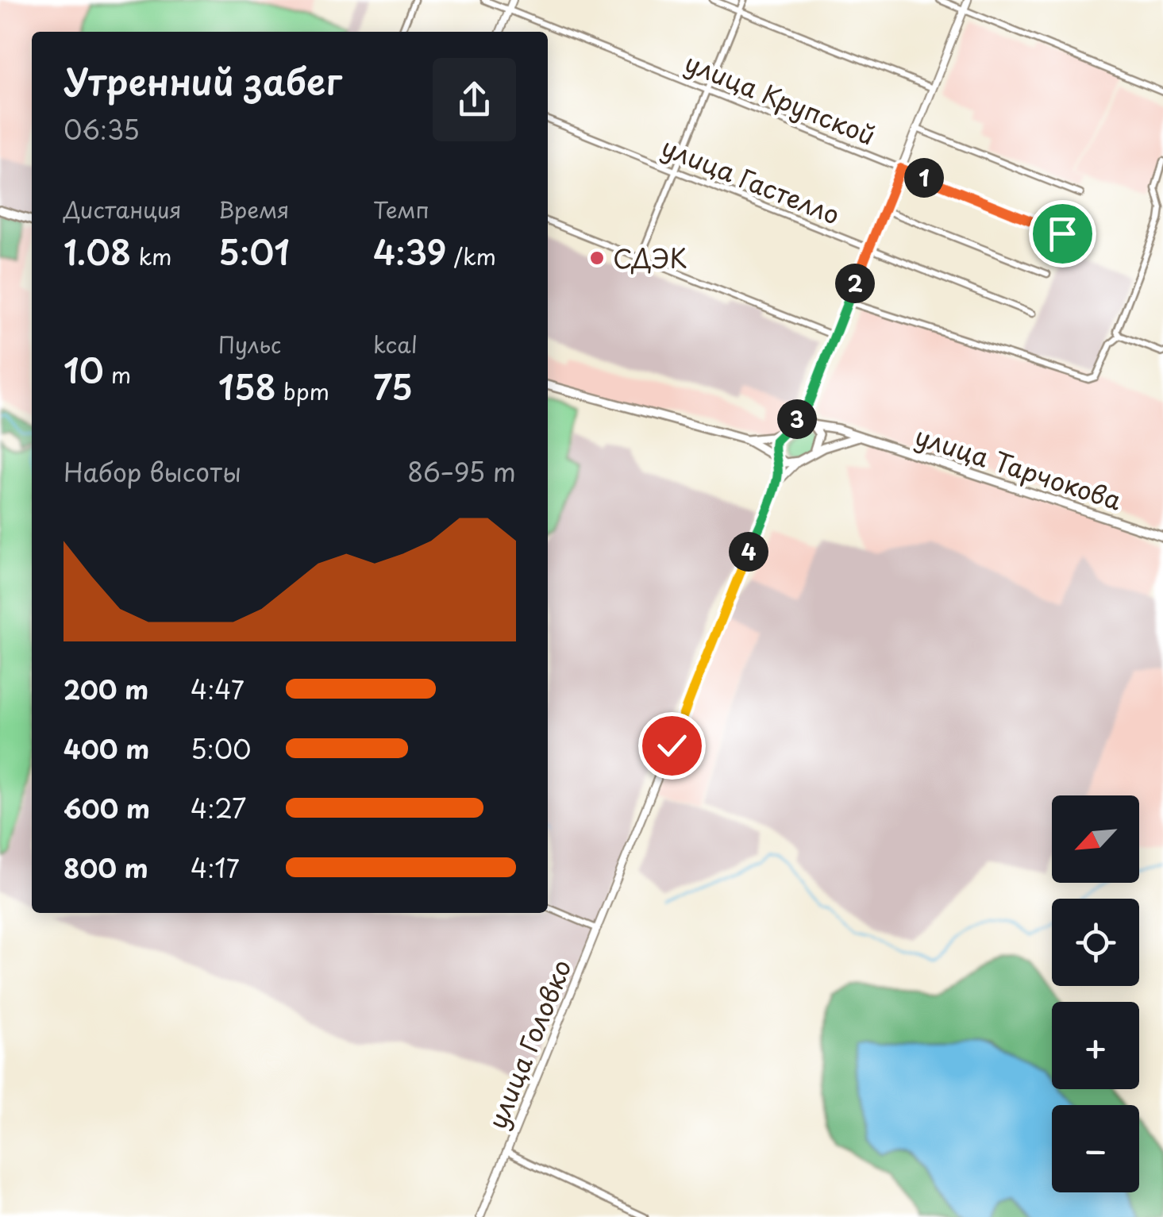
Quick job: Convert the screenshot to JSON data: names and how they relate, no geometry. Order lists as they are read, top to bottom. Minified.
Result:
{"streets":{"main road":["улица Тарчокова"],"street":["улица Крупской","улица Гастелло","улица Головко"]},"places":["СДЭК"],"north":"bottom left","page":{"heading":["Утренний забег","06:35"],"pins":["1","2","3","4"],"stats":[["Дистанция","1.08 km"],["Время","5:01"],["Темп","4:39 /km"],["10 m"],["Пульс","158 bpm"],["kcal","75"]],"chart":["Набор высоты","86–95 m"],"list":[{"name":"200 m","note":"4:47"},{"name":"400 m","note":"5:00"},{"name":"600 m","note":"4:27"},{"name":"800 m","note":"4:17"}],"map_buttons":["+","−"]}}
